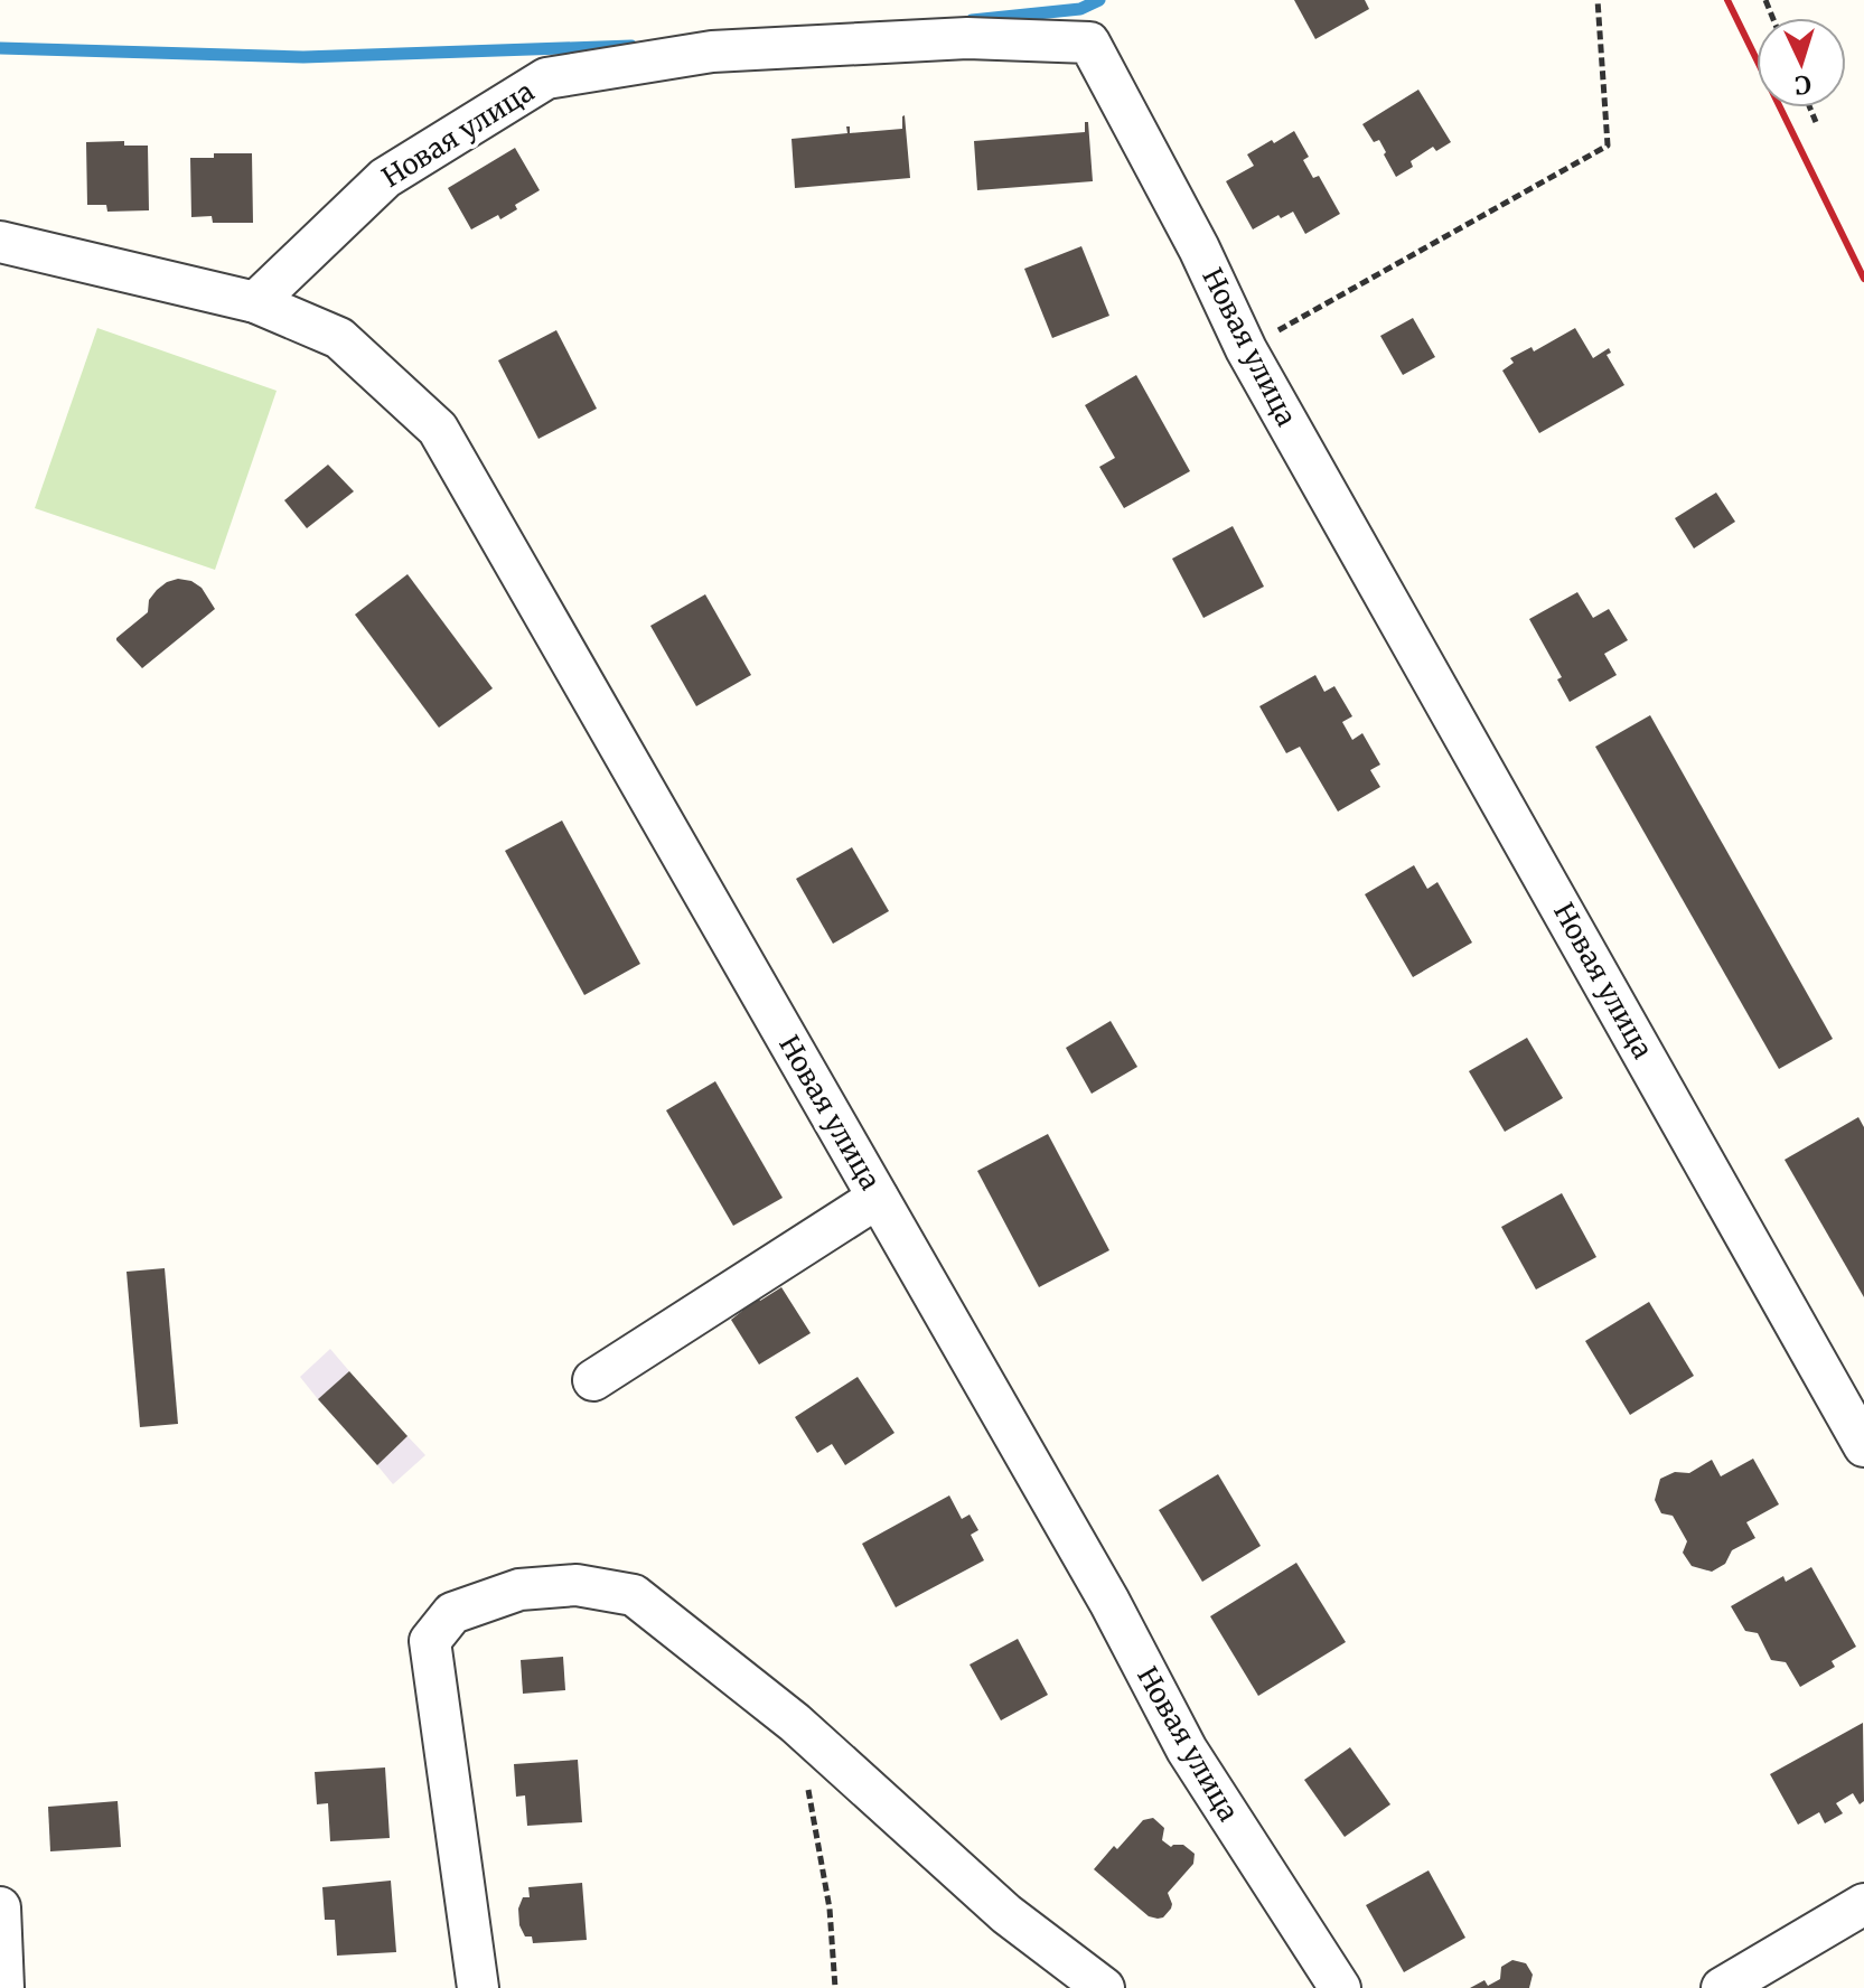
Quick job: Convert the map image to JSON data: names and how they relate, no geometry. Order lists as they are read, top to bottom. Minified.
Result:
{"streets":{"street":["Новая улица"]},"north":"bottom"}
